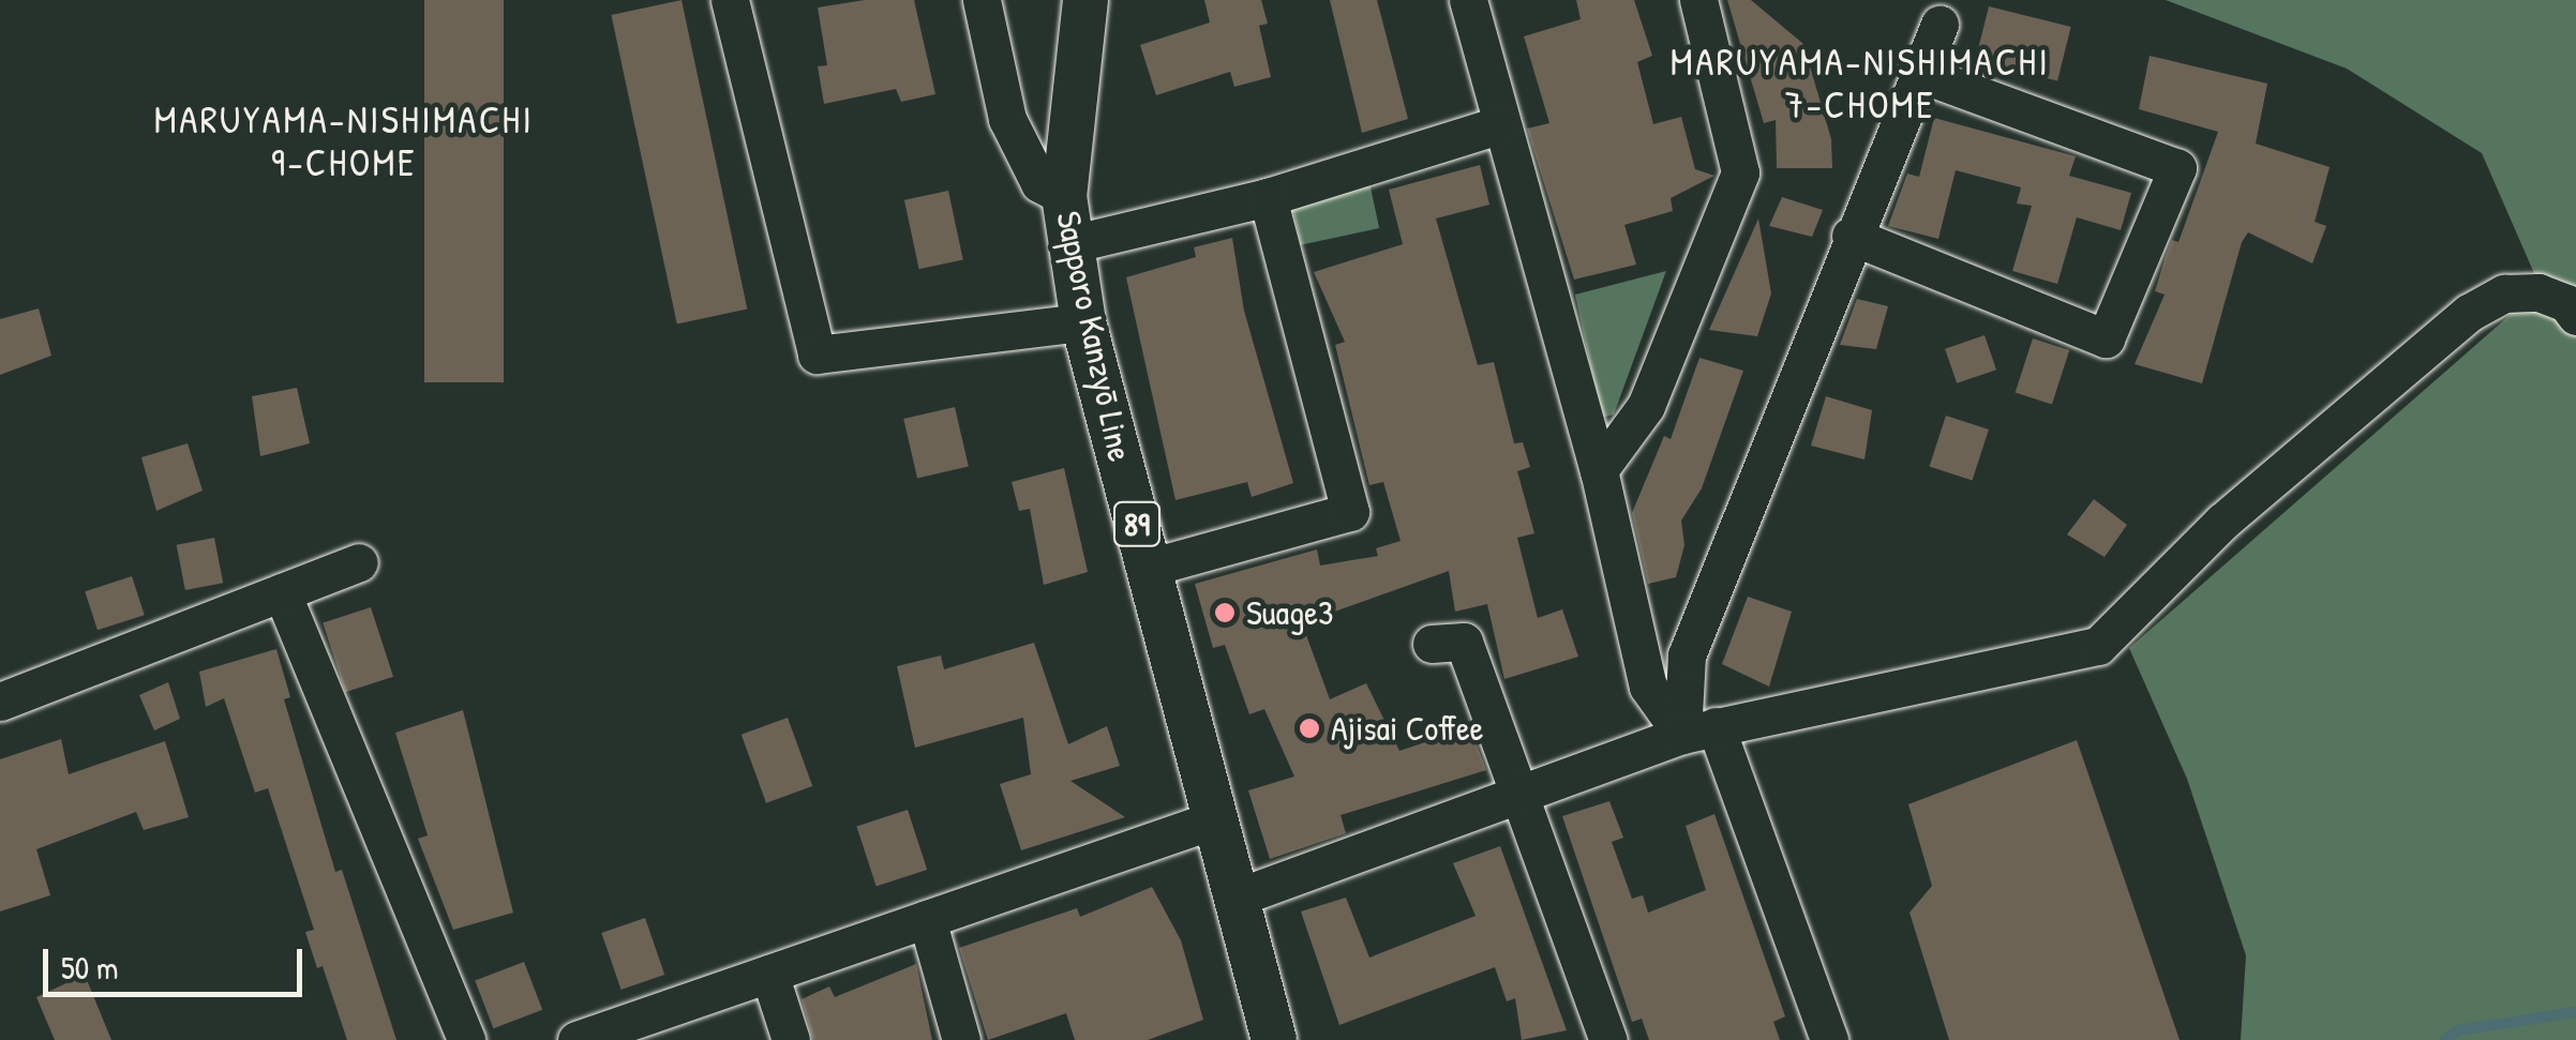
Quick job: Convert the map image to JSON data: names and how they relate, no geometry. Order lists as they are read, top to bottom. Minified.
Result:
{"streets":{"main road":["Sapporo Kanzyō Line","89"]},"districts":["MARUYAMA-NISHIMACHI 7-CHOME","MARUYAMA-NISHIMACHI 9-CHOME"],"places":["Suage3","Ajisai Coffee"],"scale_bar":"50 m"}
